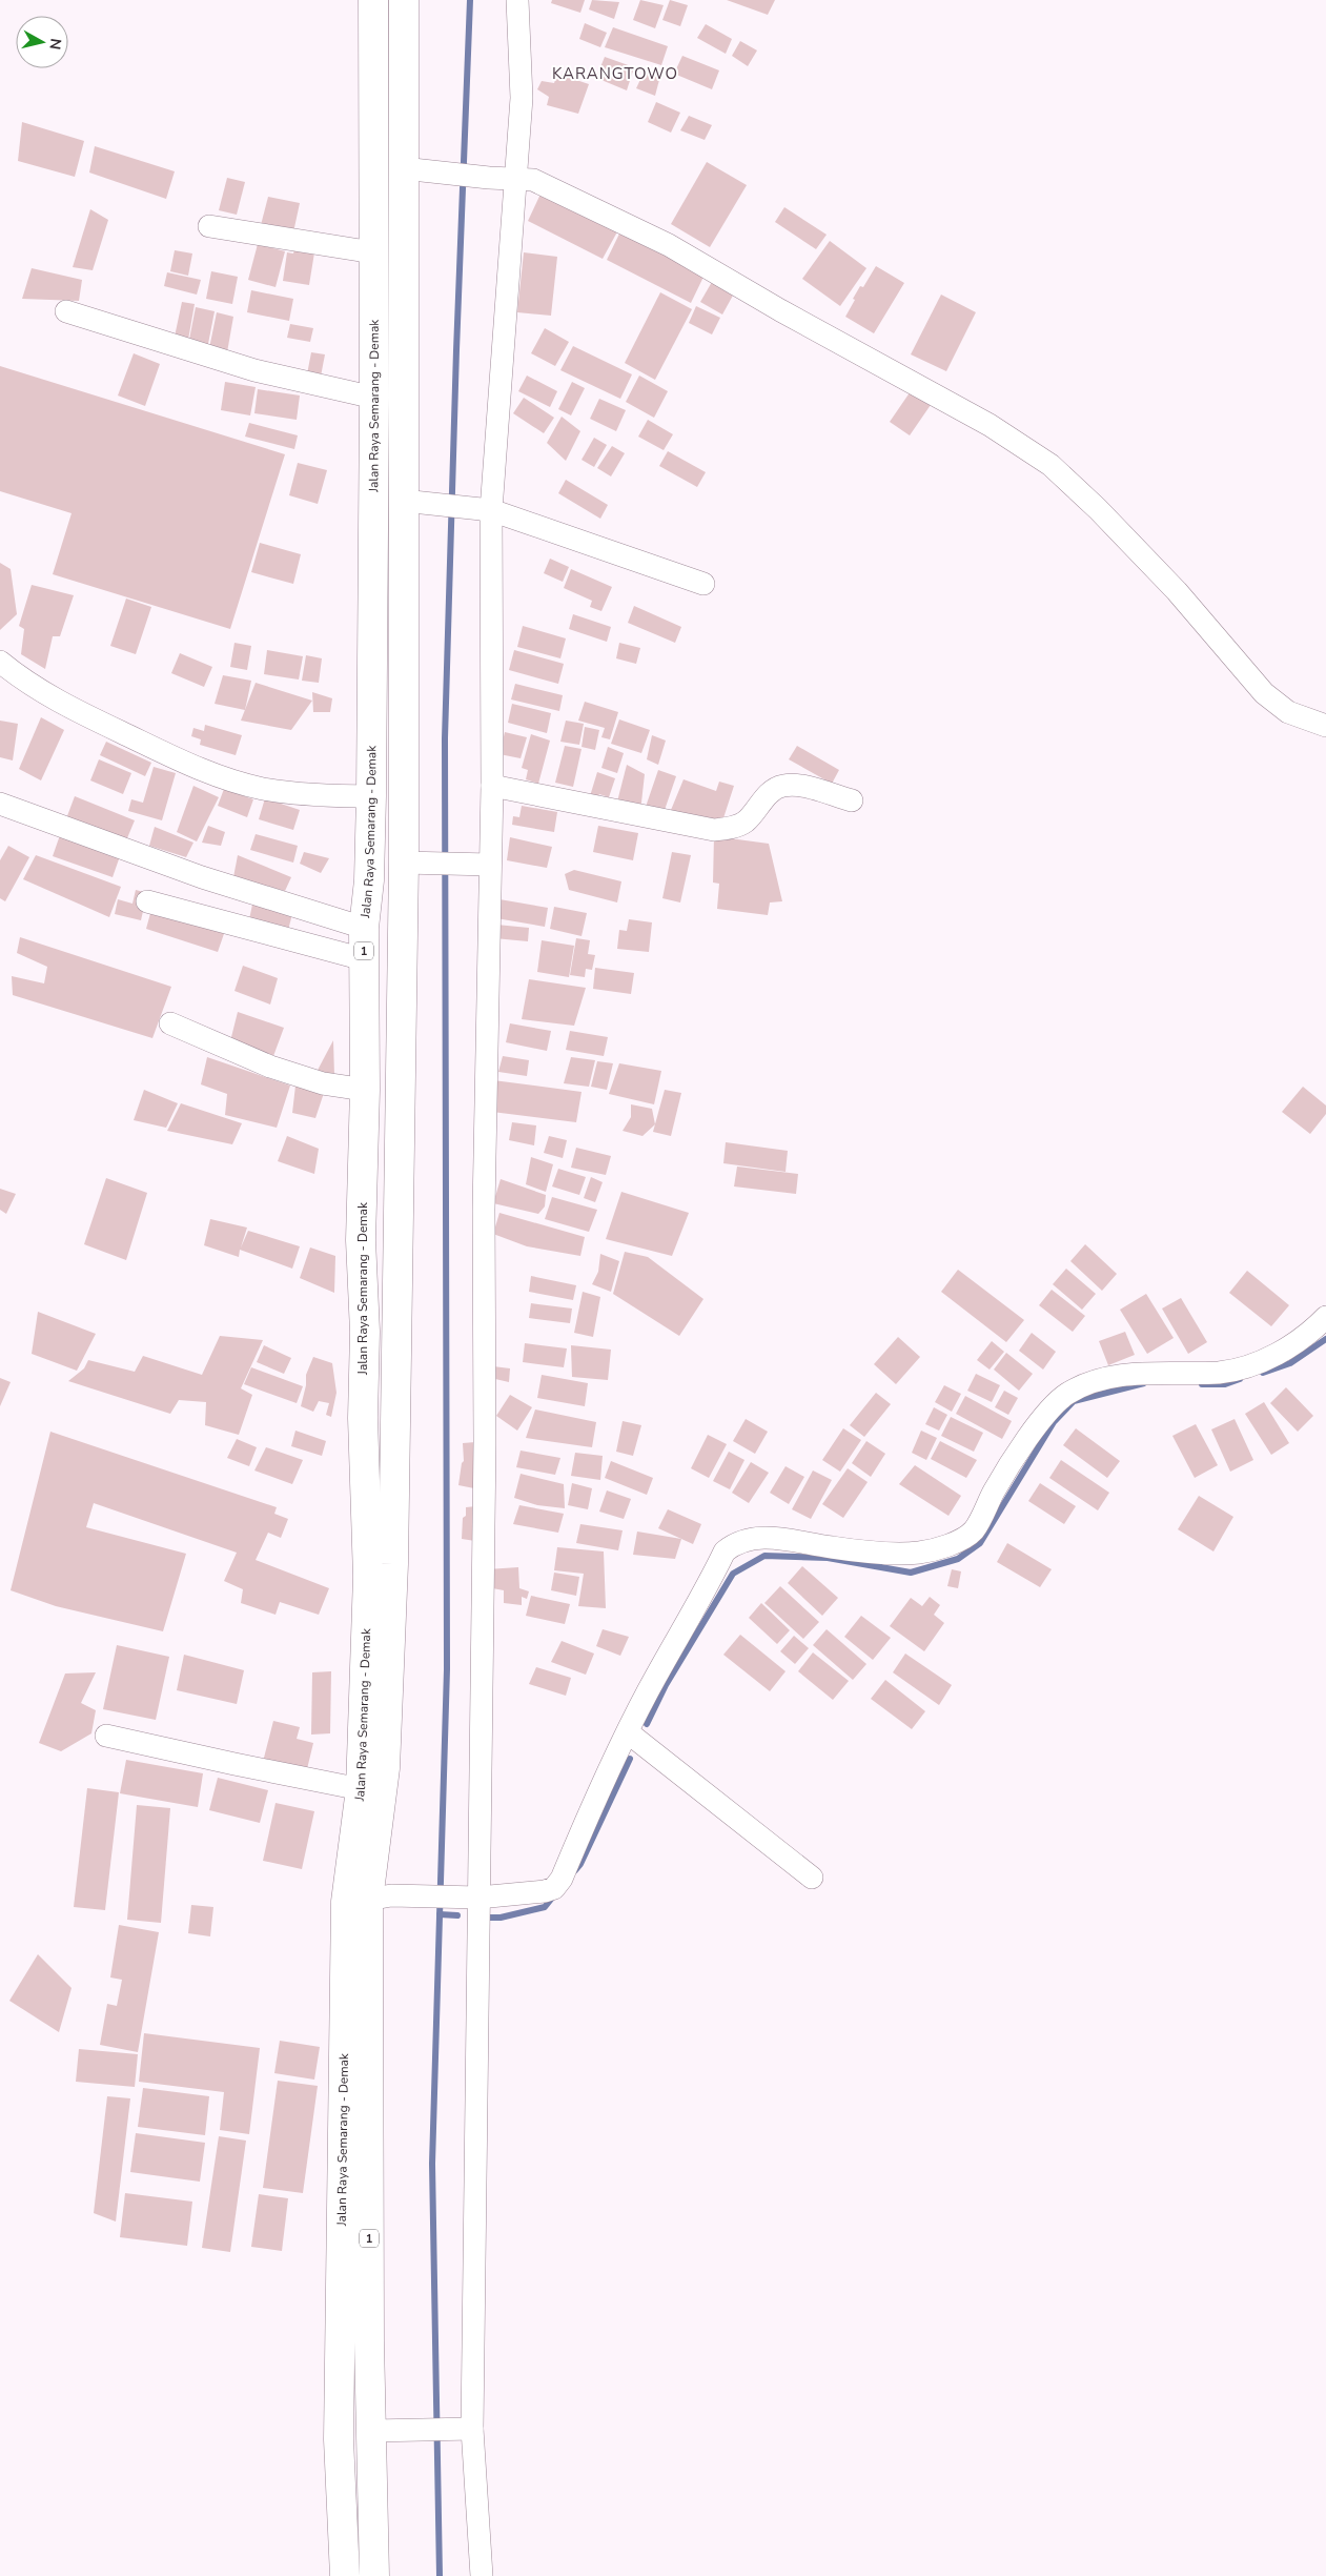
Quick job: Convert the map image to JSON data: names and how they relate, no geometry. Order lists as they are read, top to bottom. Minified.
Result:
{"streets":{"highway":["Jalan Raya Semarang - Demak","1"]},"districts":["KARANGTOWO"],"north":"right"}
